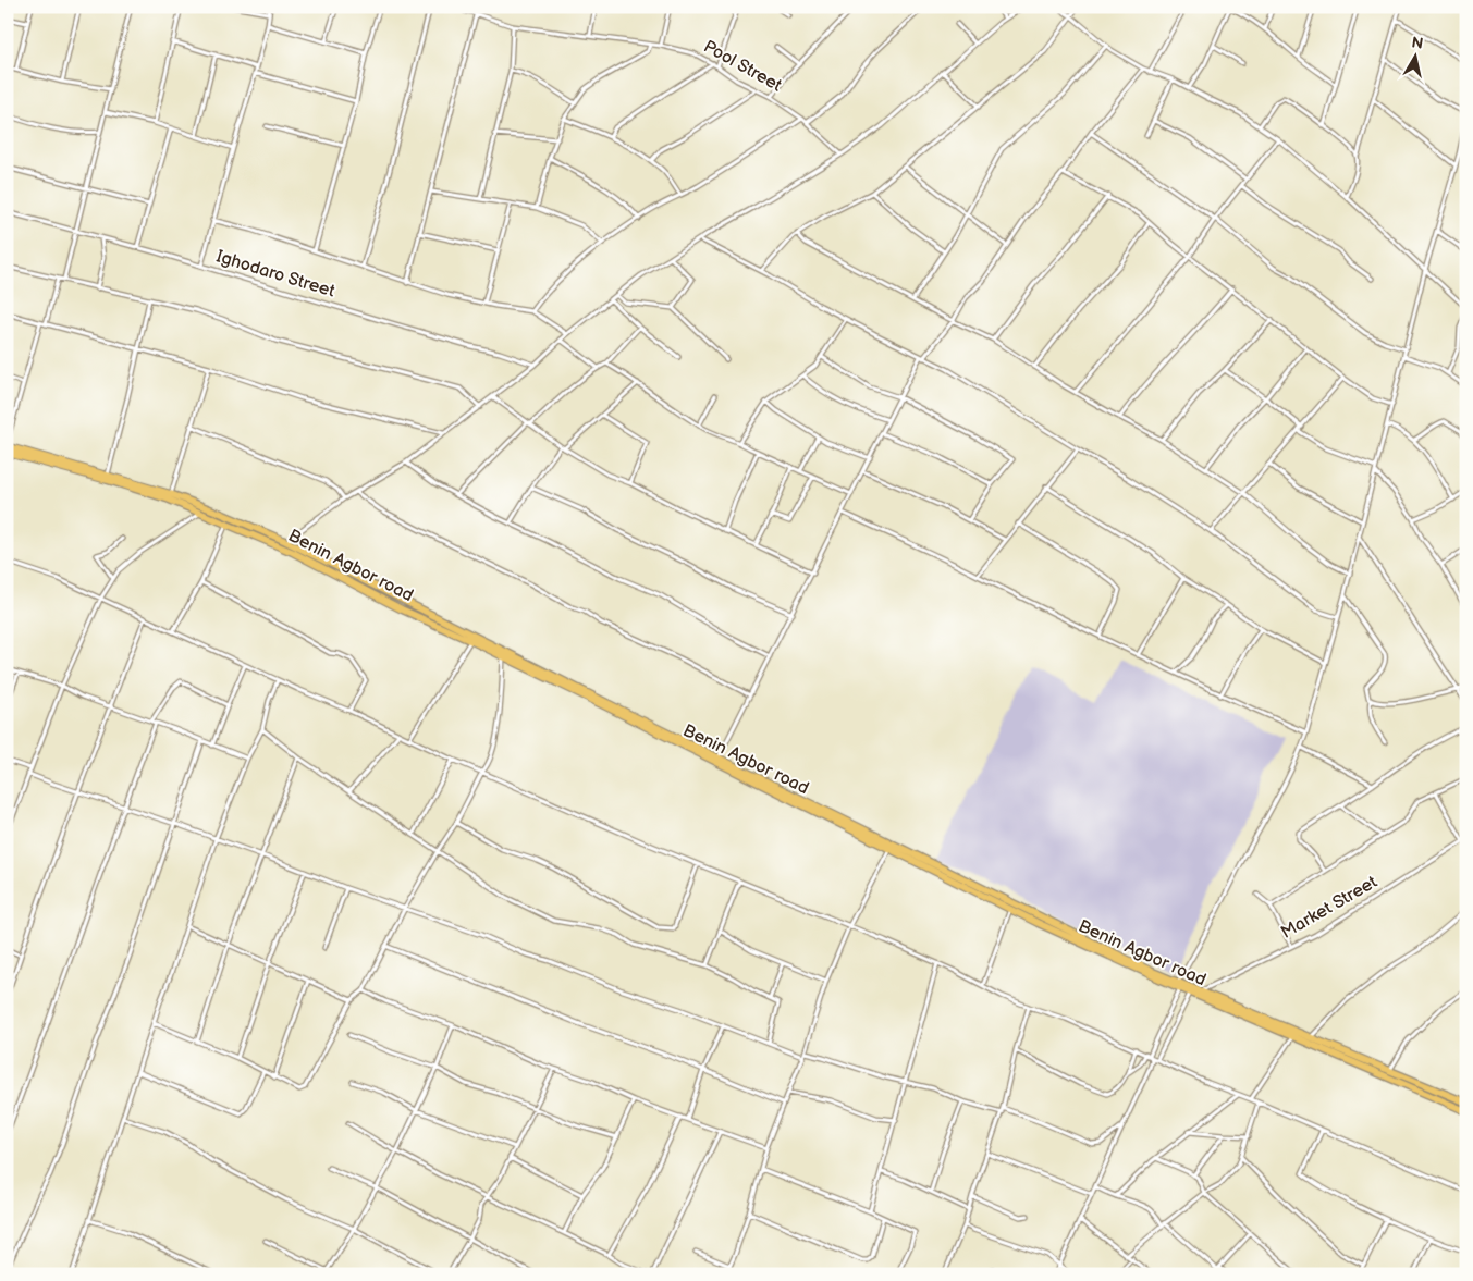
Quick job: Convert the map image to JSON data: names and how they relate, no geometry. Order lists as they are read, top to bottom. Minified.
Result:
{"streets":{"highway":["Benin Agbor road"],"street":["Pool Street","Ighodaro Street","Market Street"]},"crossings":[["Benin Agbor road","Market Street"]],"north":"top"}
